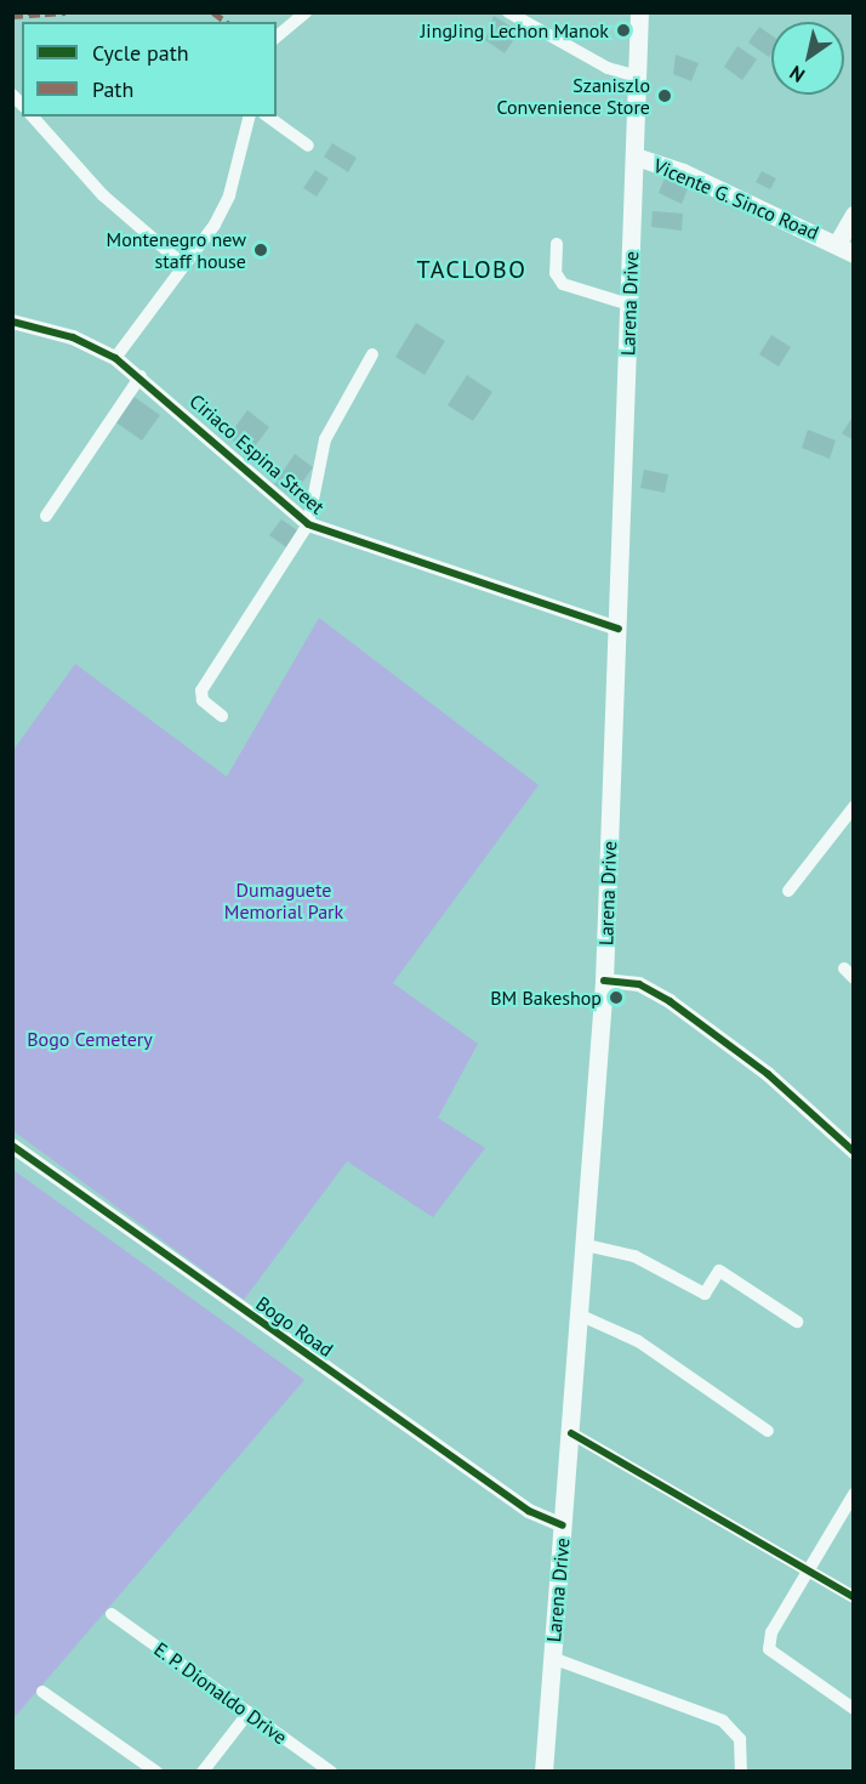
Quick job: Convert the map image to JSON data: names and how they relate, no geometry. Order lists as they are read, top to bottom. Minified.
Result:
{"streets":{"main road":["Vicente G. Sinco Road","Larena Drive"],"street":["Ciriaco Espina Street","Bogo Road","E. P. Dionaldo Drive"]},"crossings":[["Vicente G. Sinco Road","Larena Drive"],["Larena Drive","Ciriaco Espina Street"],["Larena Drive","Bogo Road"]],"districts":["TACLOBO"],"parks":["Dumaguete Memorial Park","Bogo Cemetery"],"places":["JingJing Lechon Manok","Szaniszlo Convenience Store","Montenegro new staff house","BM Bakeshop"],"legend":["Cycle path","Path"],"north":"bottom left"}
